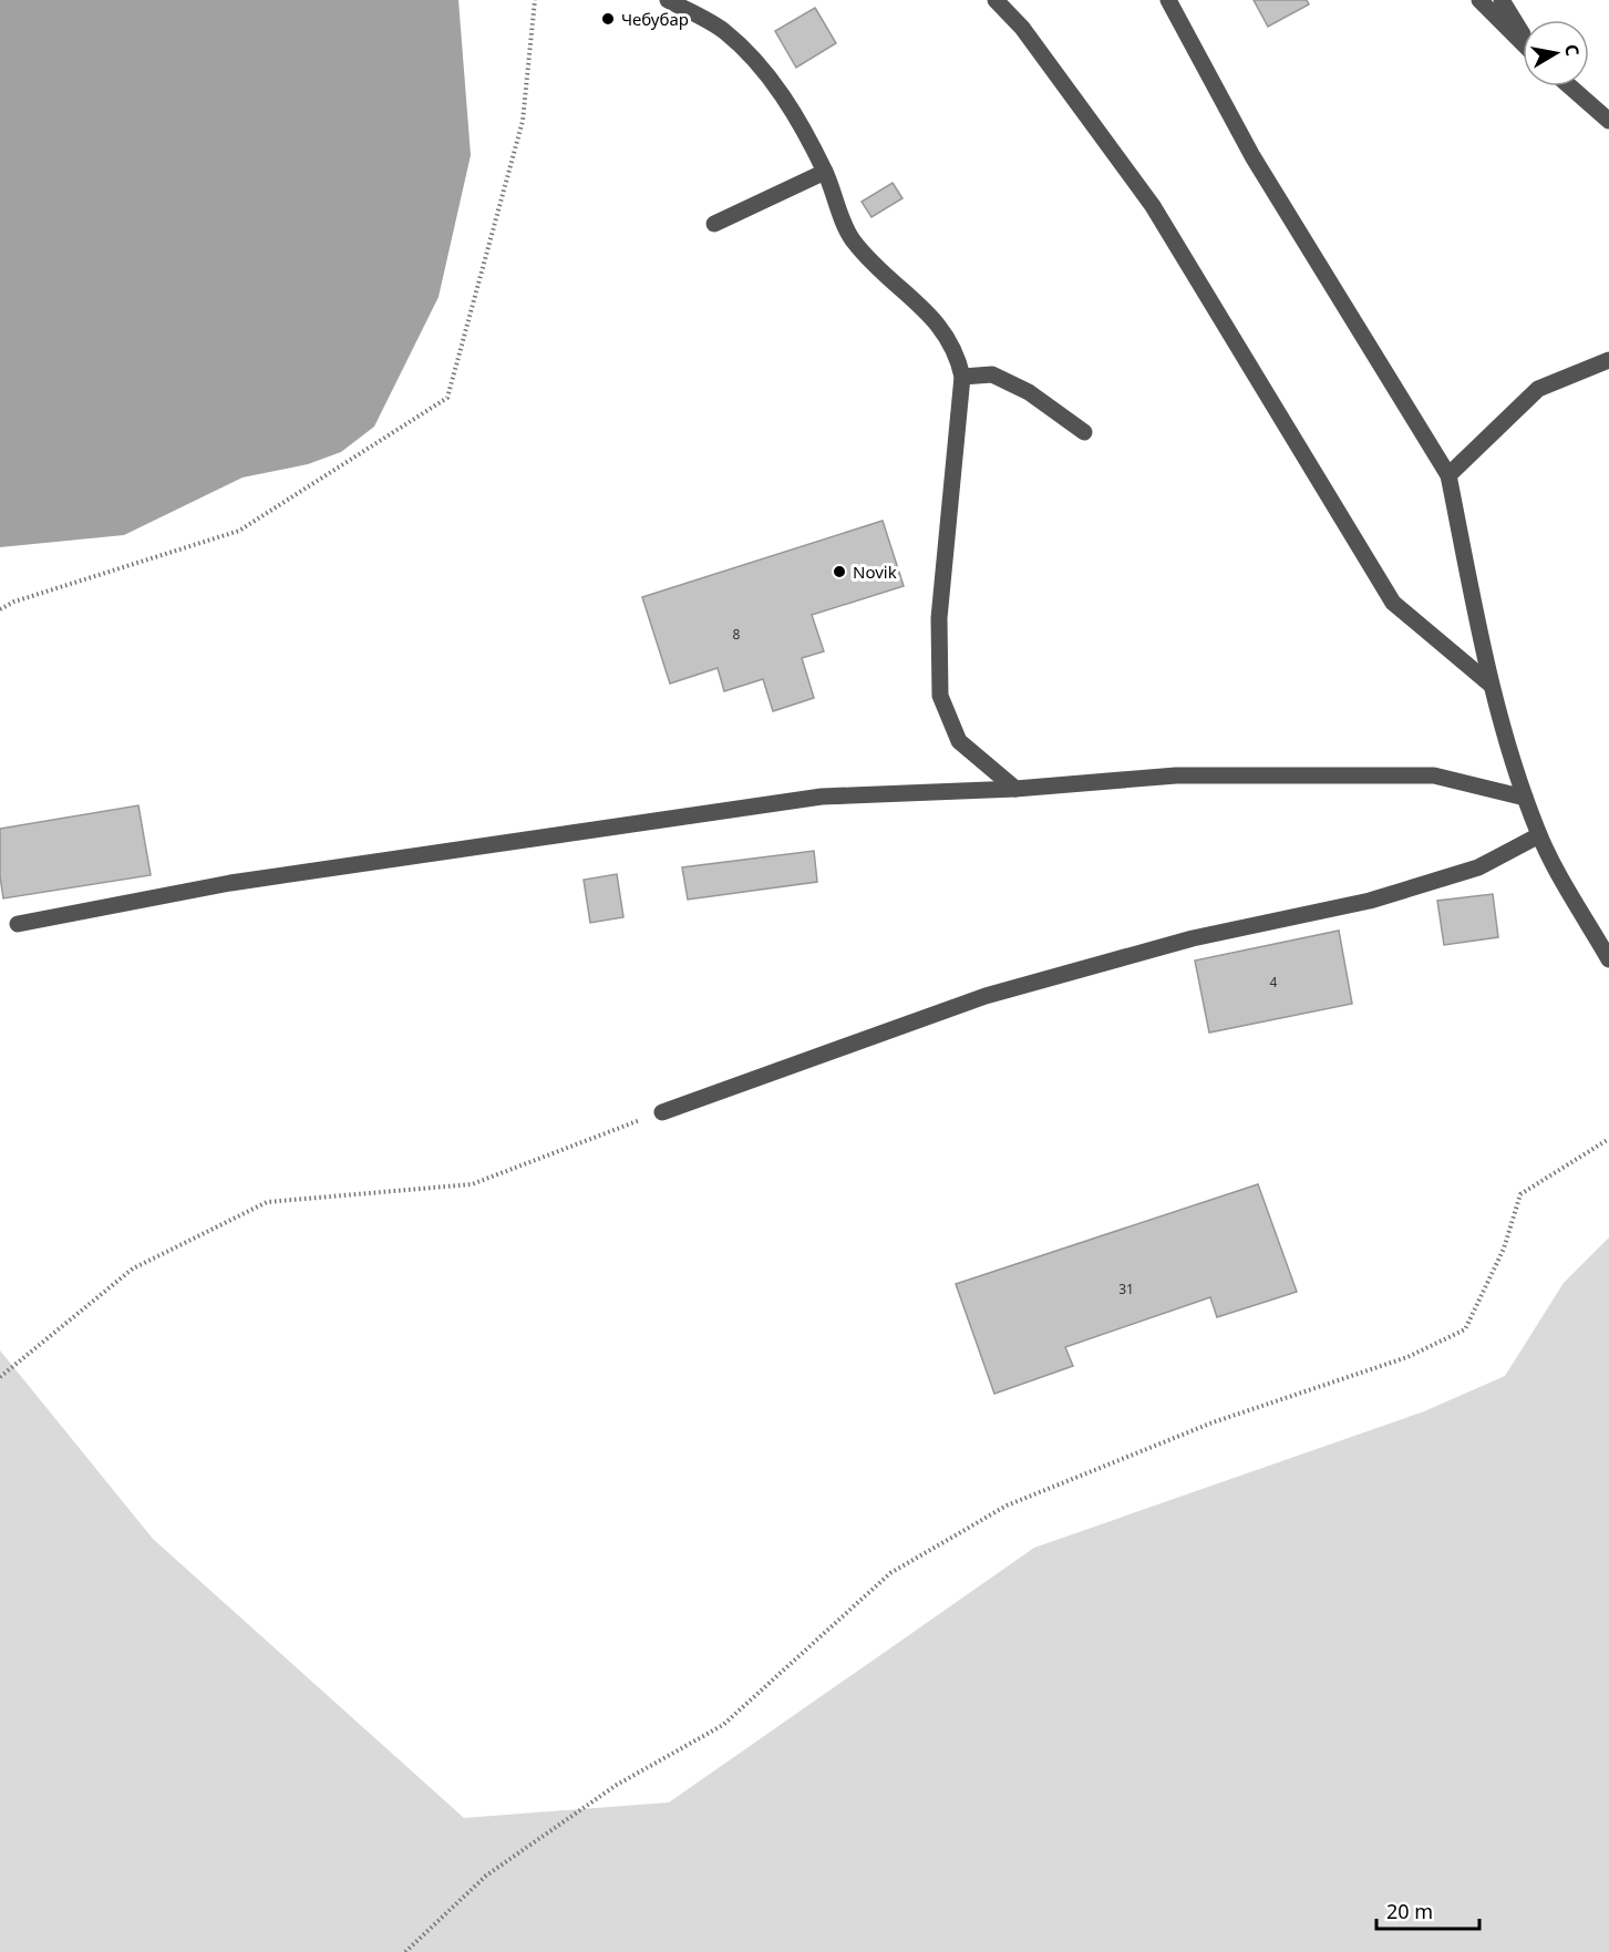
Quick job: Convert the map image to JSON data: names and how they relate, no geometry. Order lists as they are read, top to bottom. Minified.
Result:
{"places":["Чебубар","Novik"],"house_numbers":["8","4","31"],"scale_bar":"20 m","north":"right"}
